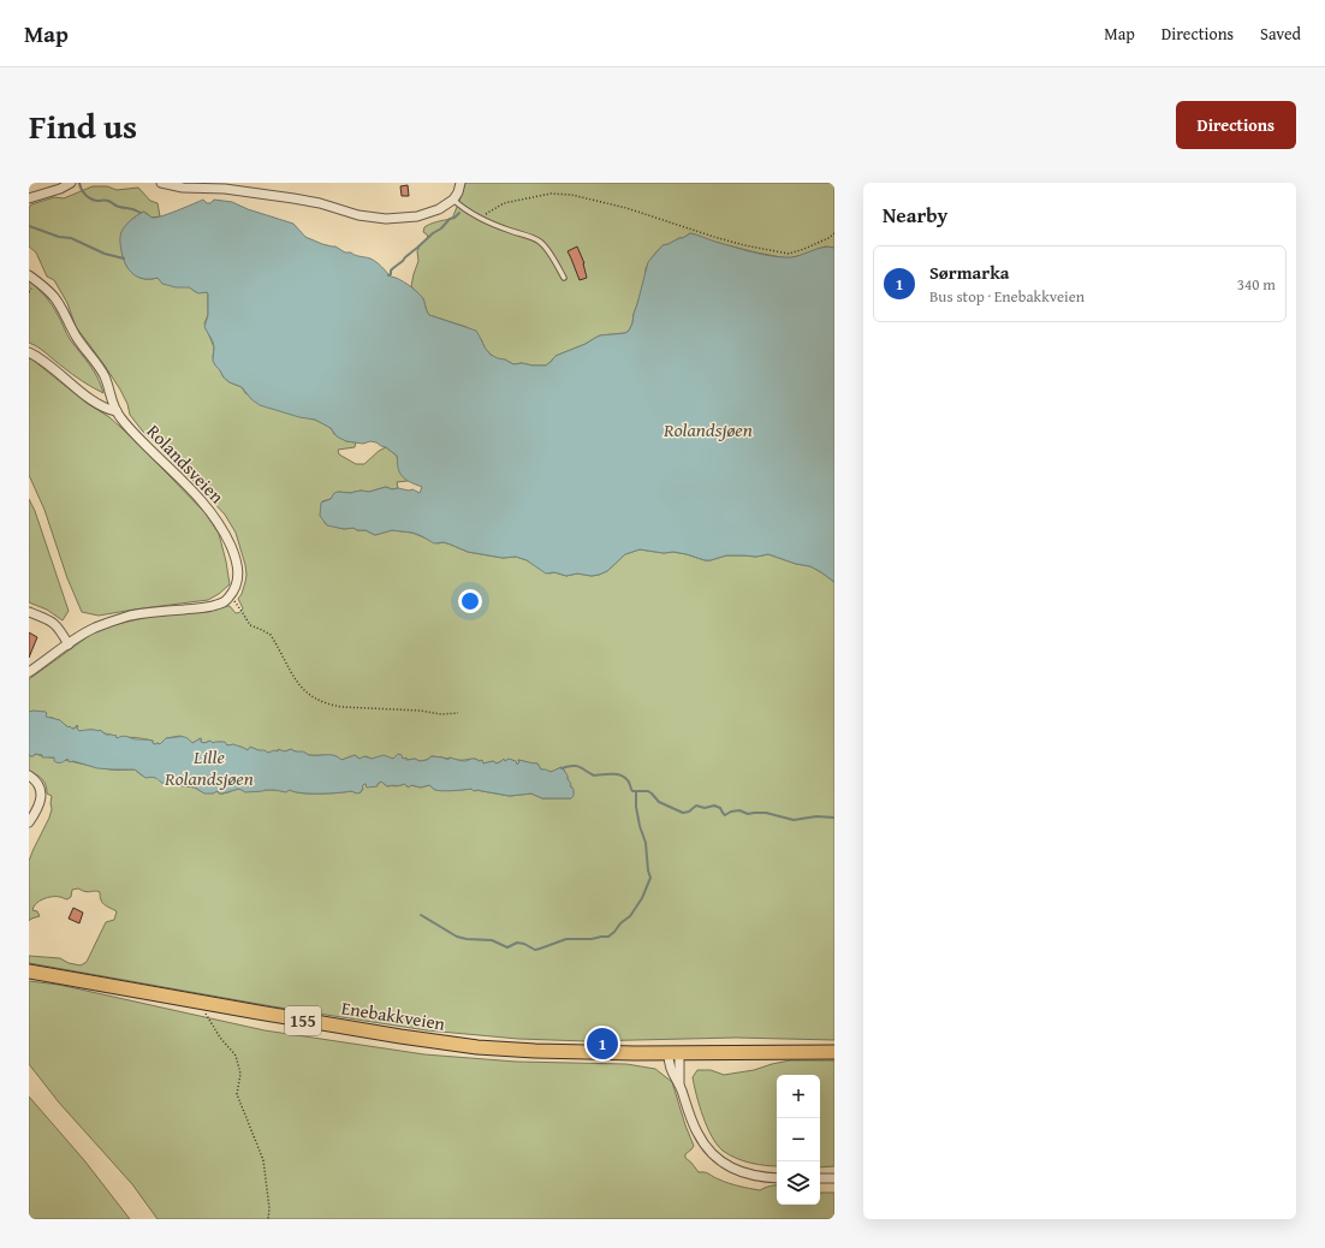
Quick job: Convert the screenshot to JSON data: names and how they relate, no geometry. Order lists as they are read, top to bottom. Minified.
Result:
{"streets":{"main road":["Enebakkveien","155"],"street":["Rolandsveien"]},"water":["Rolandsjøen","Lille Rolandsjøen"],"page":{"header":"Map","nav":["Map","Directions","Saved"],"title":"Find us","buttons":"Directions","heading":"Nearby","list":[{"mark":"1","name":"Sørmarka","note":"Bus stop · Enebakkveien","value":"340 m"}],"pins":"1","map_buttons":["+","−"]}}
